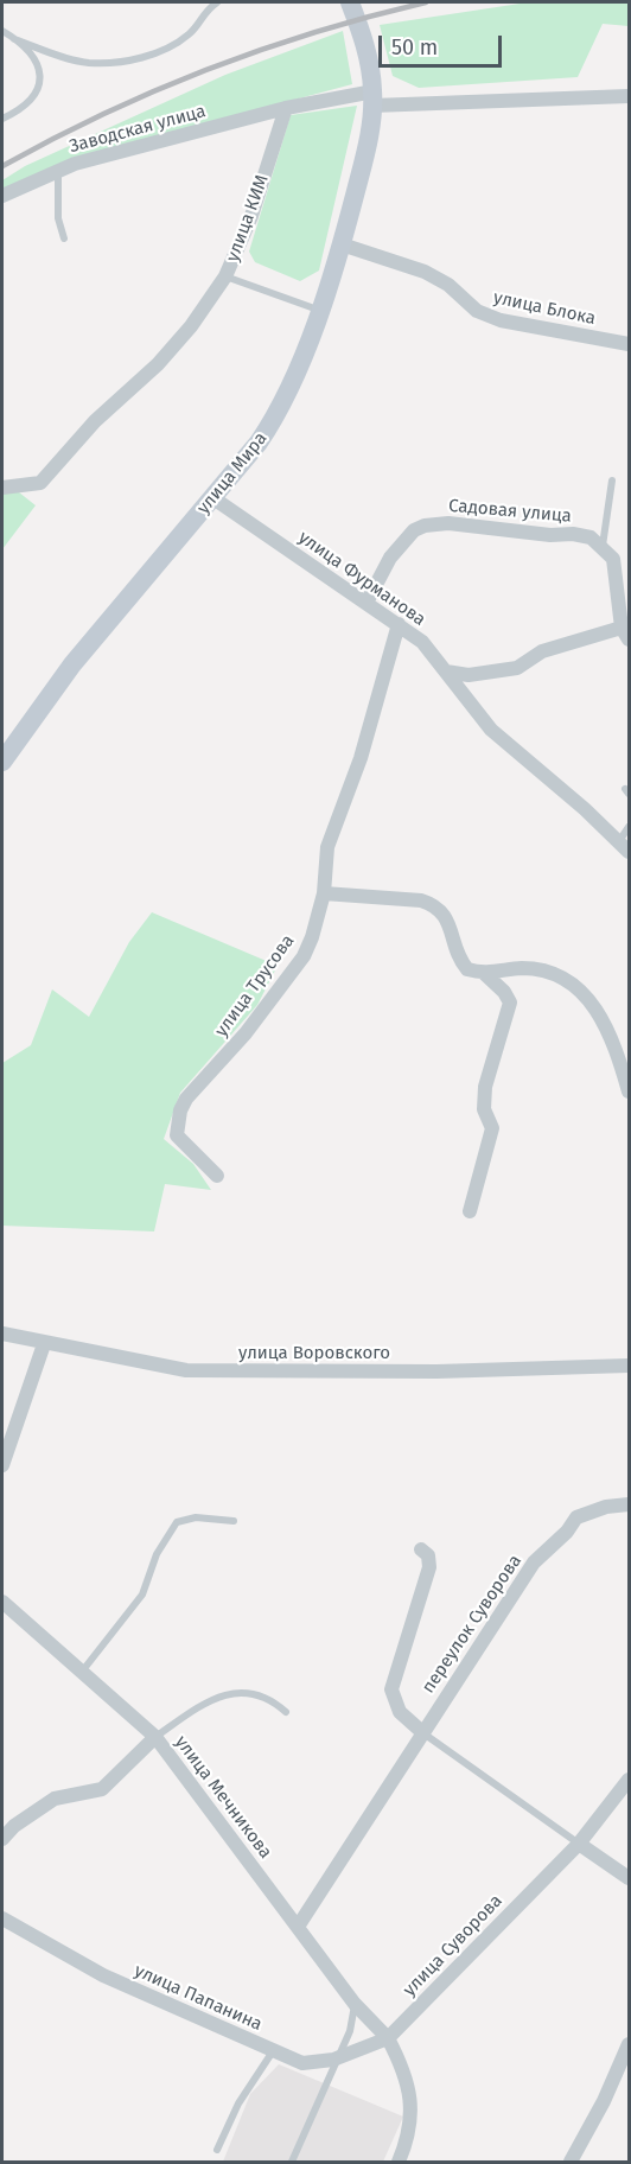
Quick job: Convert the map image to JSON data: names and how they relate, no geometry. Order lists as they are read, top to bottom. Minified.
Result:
{"streets":{"street":["Заводская улица","улица КИМ","улица Блока","улица Мира","Садовая улица","улица Фурманова","улица Трусова","улица Воровского","переулок Суворова","улица Мечникова","улица Суворова","улица Папанина"]},"crossings":[["Заводская улица","улица КИМ"],["улица Блока","улица Мира"],["улица Мира","улица Фурманова"],["Садовая улица","улица Фурманова"],["улица Фурманова","улица Трусова"],["переулок Суворова","улица Мечникова"],["улица Мечникова","улица Суворова"],["улица Мечникова","улица Папанина"],["улица Суворова","улица Папанина"]],"scale_bar":"50 m"}
